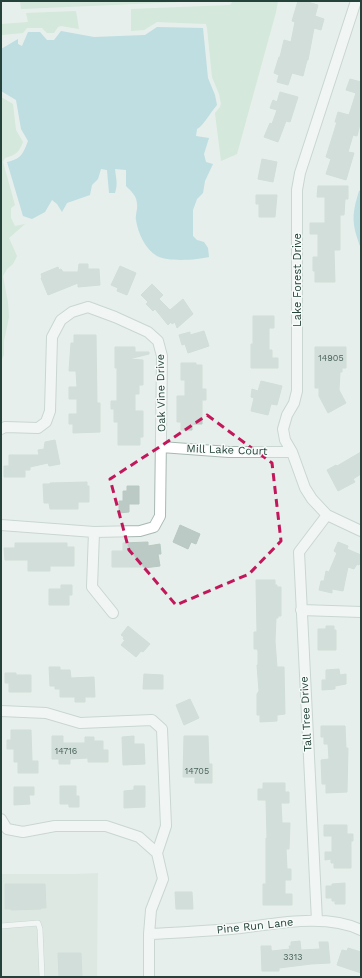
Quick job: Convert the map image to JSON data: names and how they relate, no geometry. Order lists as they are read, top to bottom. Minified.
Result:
{"streets":{"street":["Lake Forest Drive","Oak Vine Drive","Mill Lake Court","Tall Tree Drive","Pine Run Lane"]},"crossings":[["Lake Forest Drive","Mill Lake Court"],["Lake Forest Drive","Tall Tree Drive"],["Oak Vine Drive","Mill Lake Court"],["Tall Tree Drive","Pine Run Lane"]],"house_numbers":["14905","14716","14705","3313"]}
